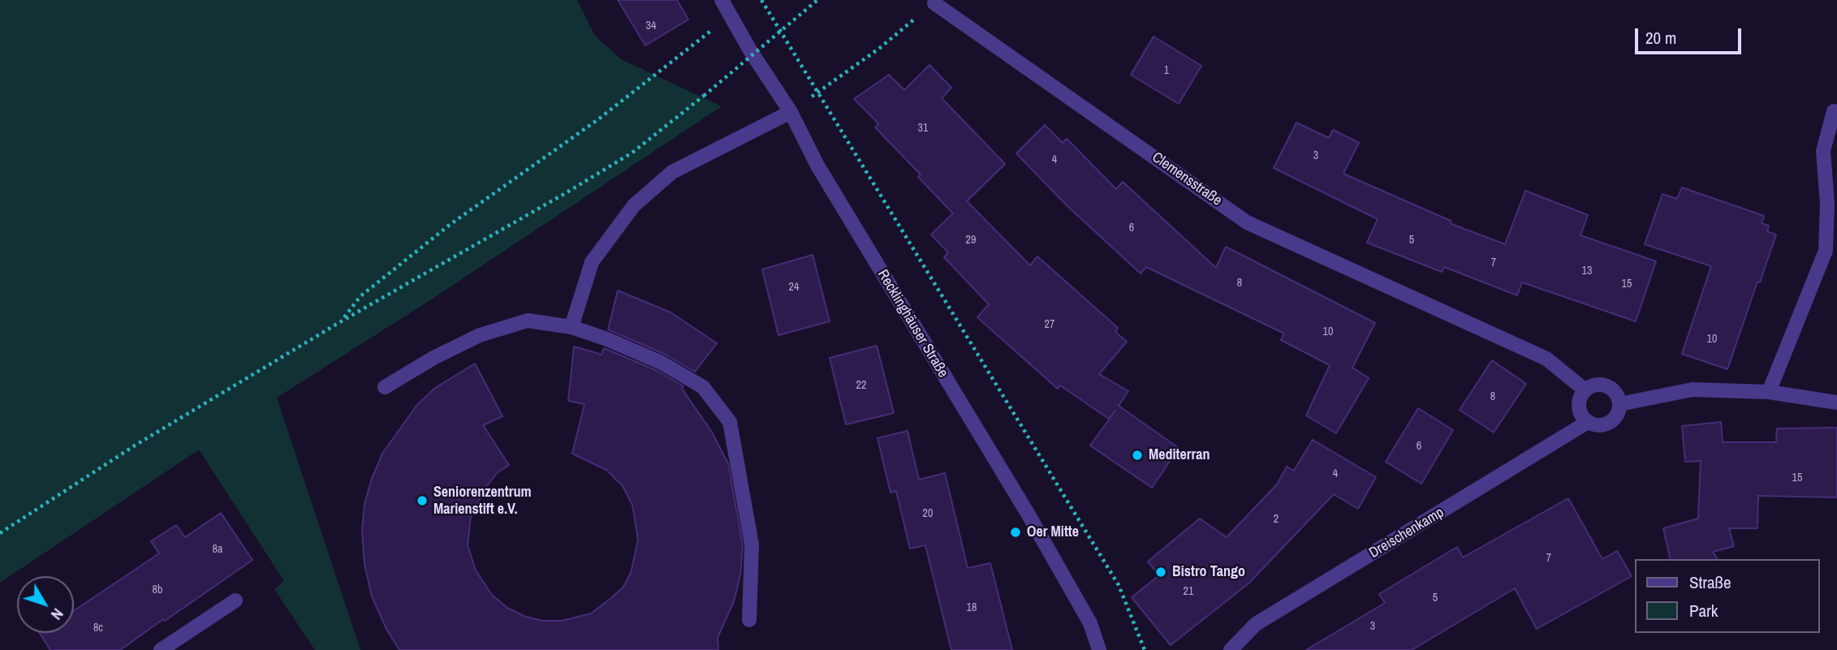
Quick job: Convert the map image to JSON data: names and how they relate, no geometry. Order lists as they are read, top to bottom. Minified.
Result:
{"streets":{"street":["Clemensstraße","Recklinghäuser Straße","Dreischenkamp"]},"crossings":[["Clemensstraße","Dreischenkamp"]],"places":["Mediterran","Seniorenzentrum Marienstift e.V.","Oer Mitte","Bistro Tango"],"house_numbers":["34","1","31","3","4","6","29","5","7","13","8","15","24","27","10","10","22","8","6","4","15","20","2","8a","7","8b","21","5","18","3","8c"],"legend":["Straße","Park"],"scale_bar":"20 m","north":"bottom right"}
